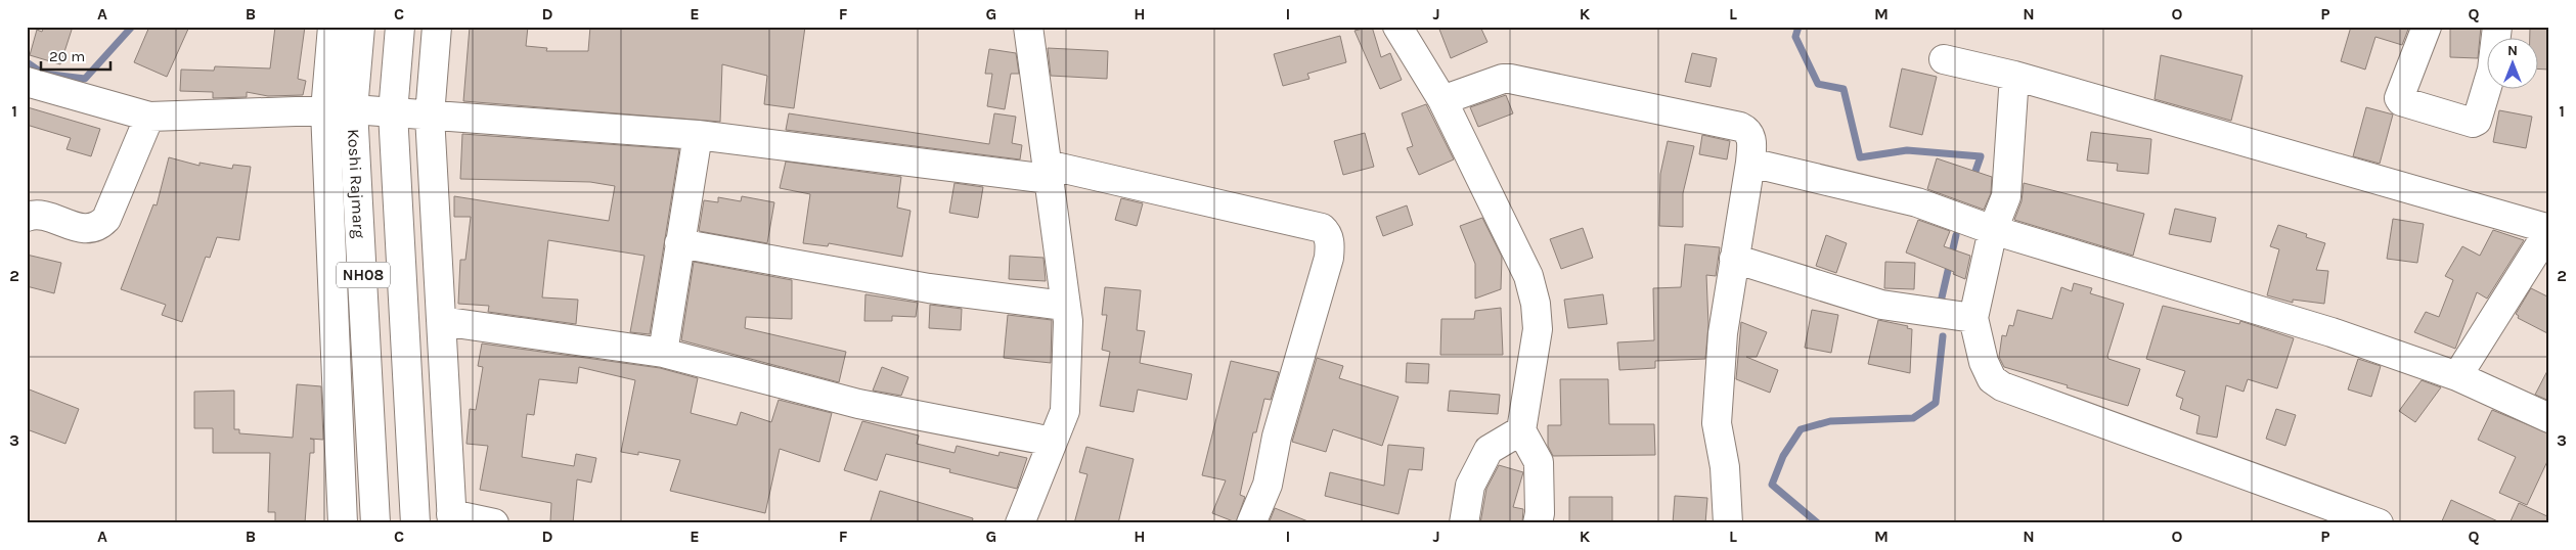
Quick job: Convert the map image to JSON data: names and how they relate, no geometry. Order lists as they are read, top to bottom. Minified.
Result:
{"streets":{"street":["Koshi Rajmarg","NH08"]},"scale_bar":"20 m","north":"top","grid":{"columns":["A","B","C","D","E","F","G","H","I","J","K","L","M","N","O","P","Q"],"rows":["1","2","3"]}}
